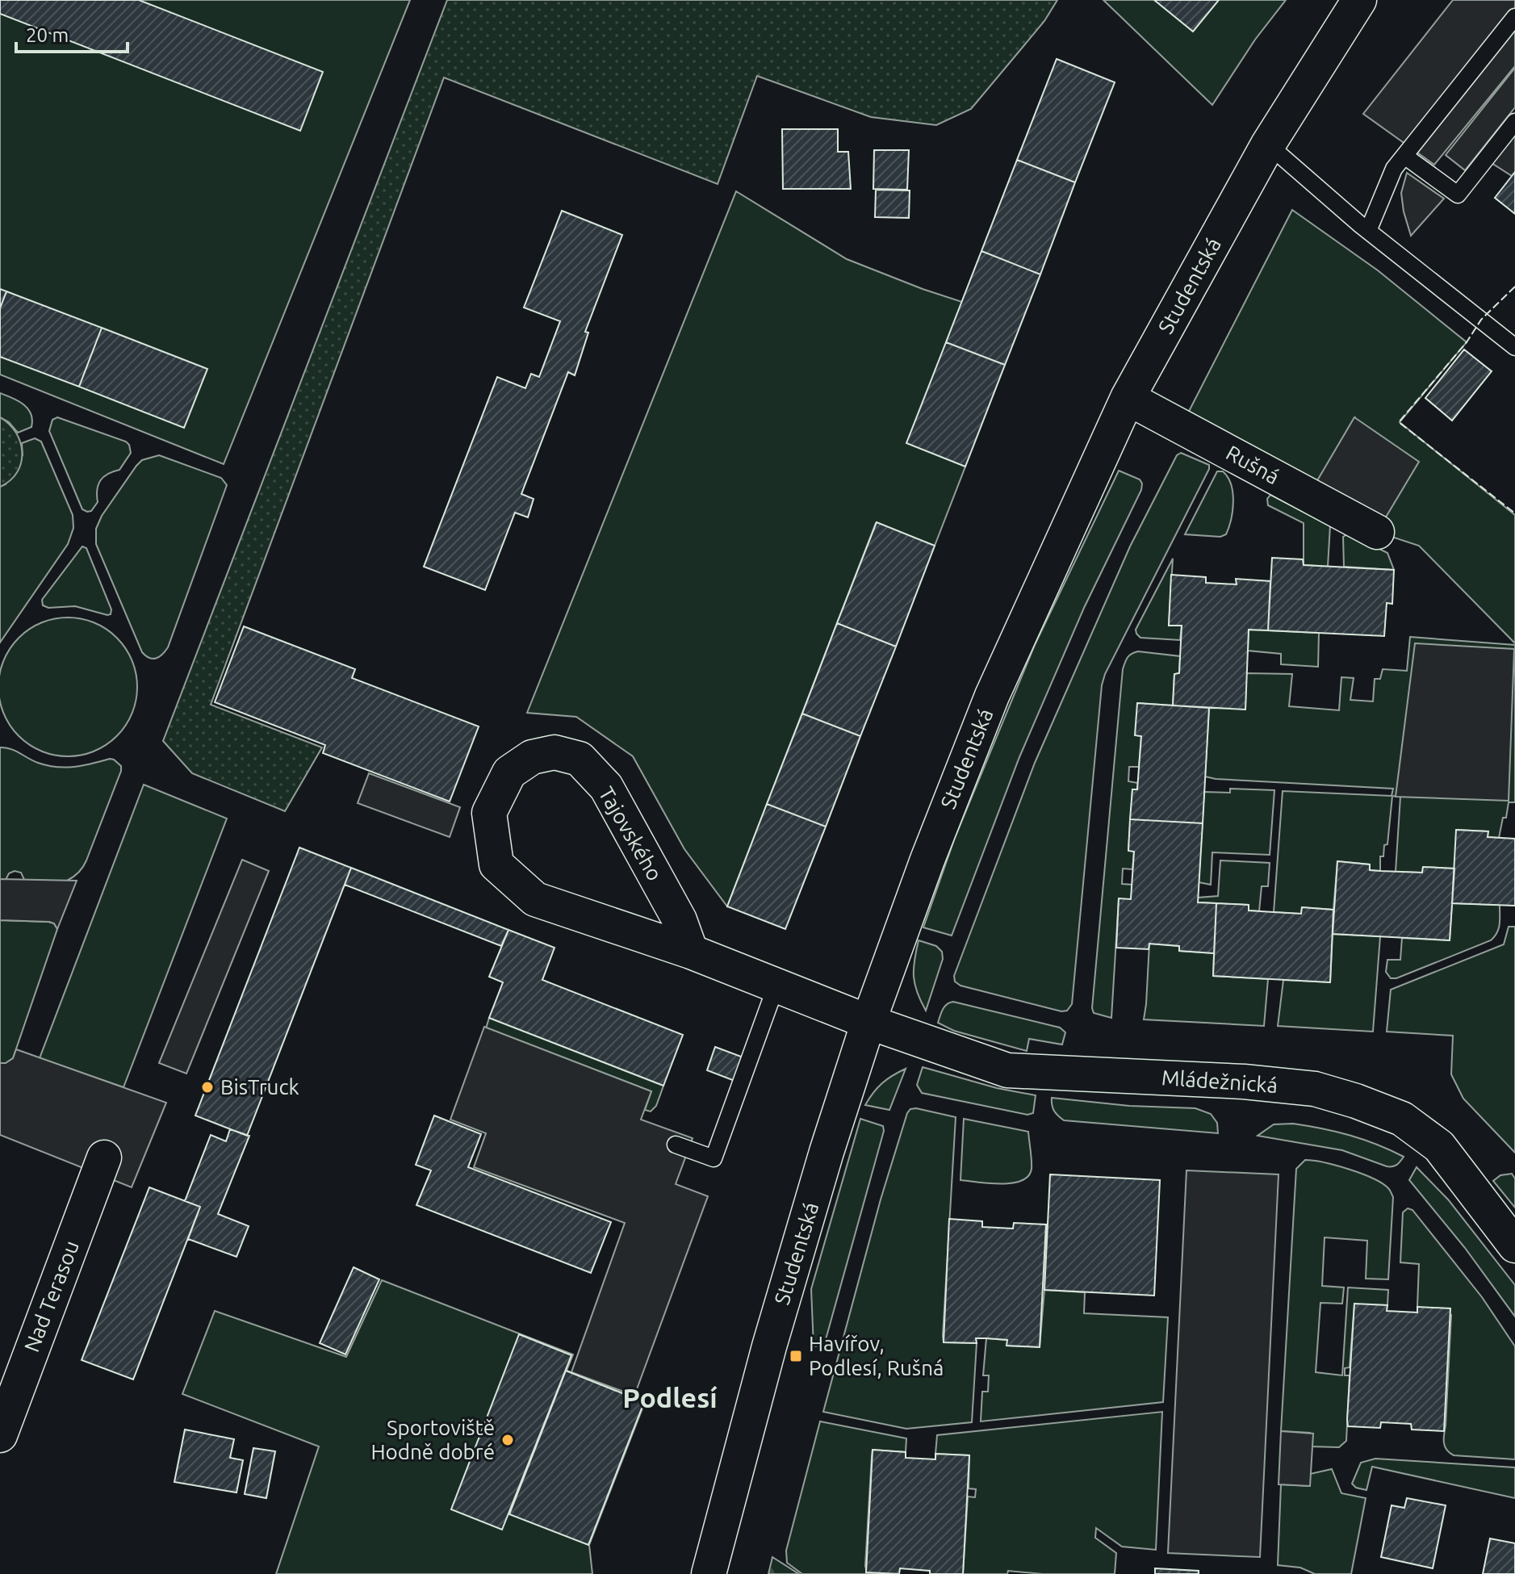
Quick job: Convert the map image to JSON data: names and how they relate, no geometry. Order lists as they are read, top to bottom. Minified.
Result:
{"streets":{"street":["Studentská","Rušná","Tajovského","Mládežnická","Nad Terasou"]},"crossings":[["Studentská","Rušná"],["Studentská","Tajovského"],["Studentská","Mládežnická"],["Tajovského","Mládežnická"]],"districts":["Podlesí"],"places":{"other":["BisTruck","Sportoviště Hodně dobré"],"transit":["Havířov, Podlesí, Rušná"]},"scale_bar":"20 m"}
